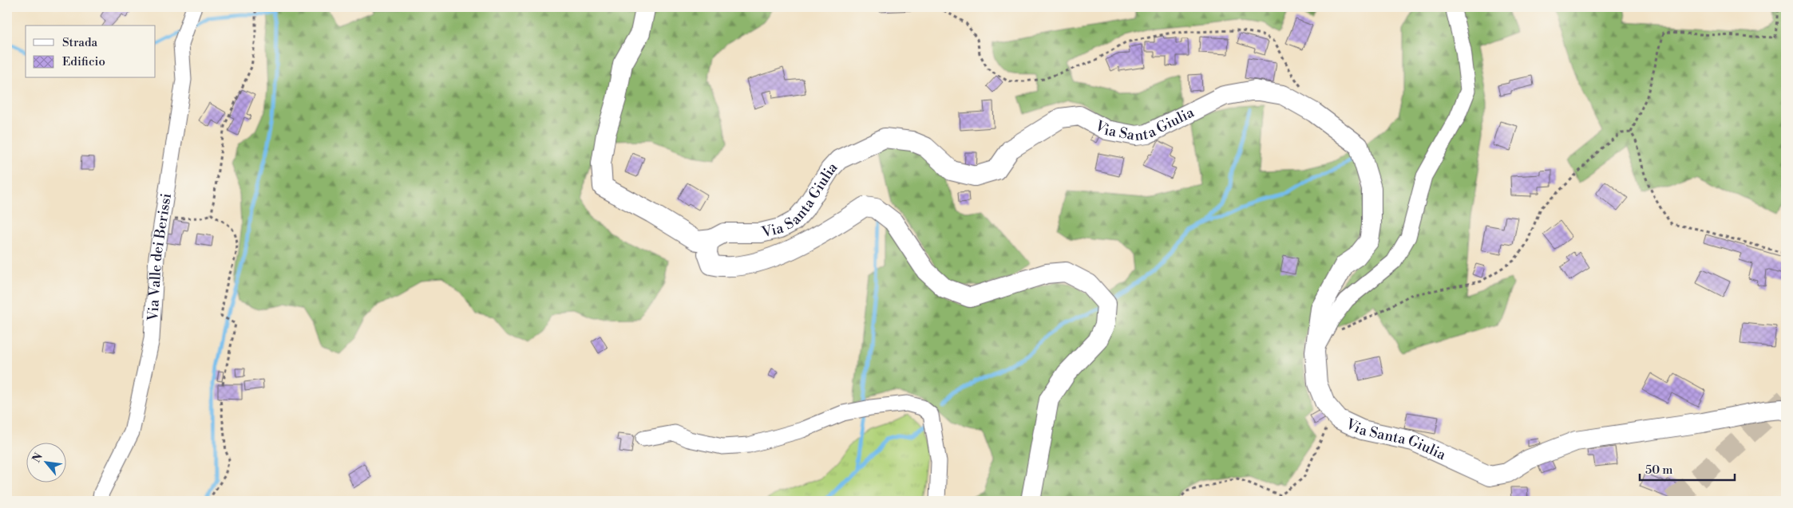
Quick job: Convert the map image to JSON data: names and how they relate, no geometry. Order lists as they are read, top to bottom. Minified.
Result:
{"streets":{"street":["Via Santa Giulia","Via Valle dei Berissi"]},"legend":["Strada","Edificio"],"scale_bar":"50 m","north":"top left"}
